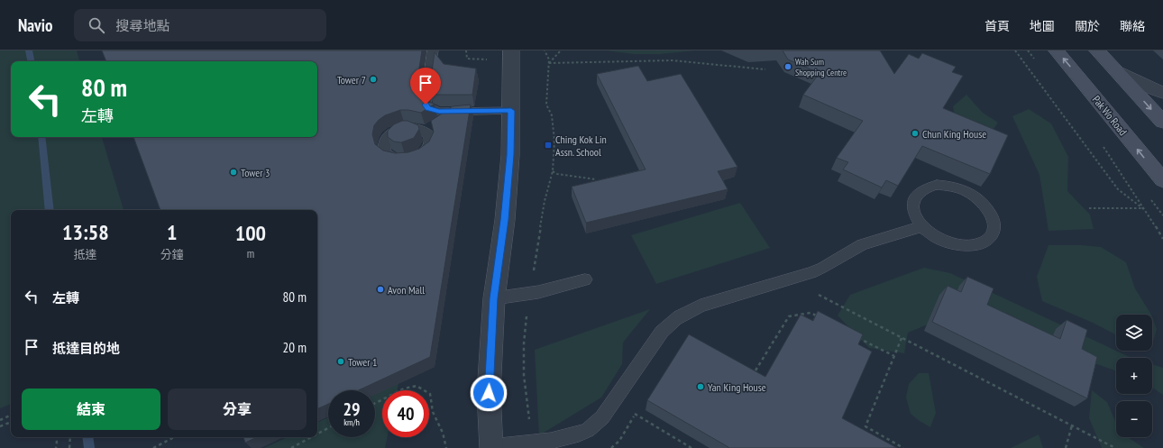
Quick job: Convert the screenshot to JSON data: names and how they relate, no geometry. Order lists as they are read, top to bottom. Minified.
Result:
{"streets":{"main road":["Pak Wo Road"]},"places":{"other":["Wah Sum Shopping Centre","Tower 7","Chun King House","Tower 3","Avon Mall","Tower 1","Yan King House"],"transit":["Ching Kok Lin Assn. School"]},"page":{"header":"Navio","search":"搜尋地點","nav":["首頁","地圖","關於","聯絡"],"turn":["80 m","左轉"],"eta":["13:58","抵達","1","分鐘","100","m"],"list":[{"name":"左轉","value":"80 m"},{"name":"抵達目的地","value":"20 m"}],"map_buttons":["+","−"],"buttons":["結束","分享"],"speed":"29 km/h","limit":"40"}}
